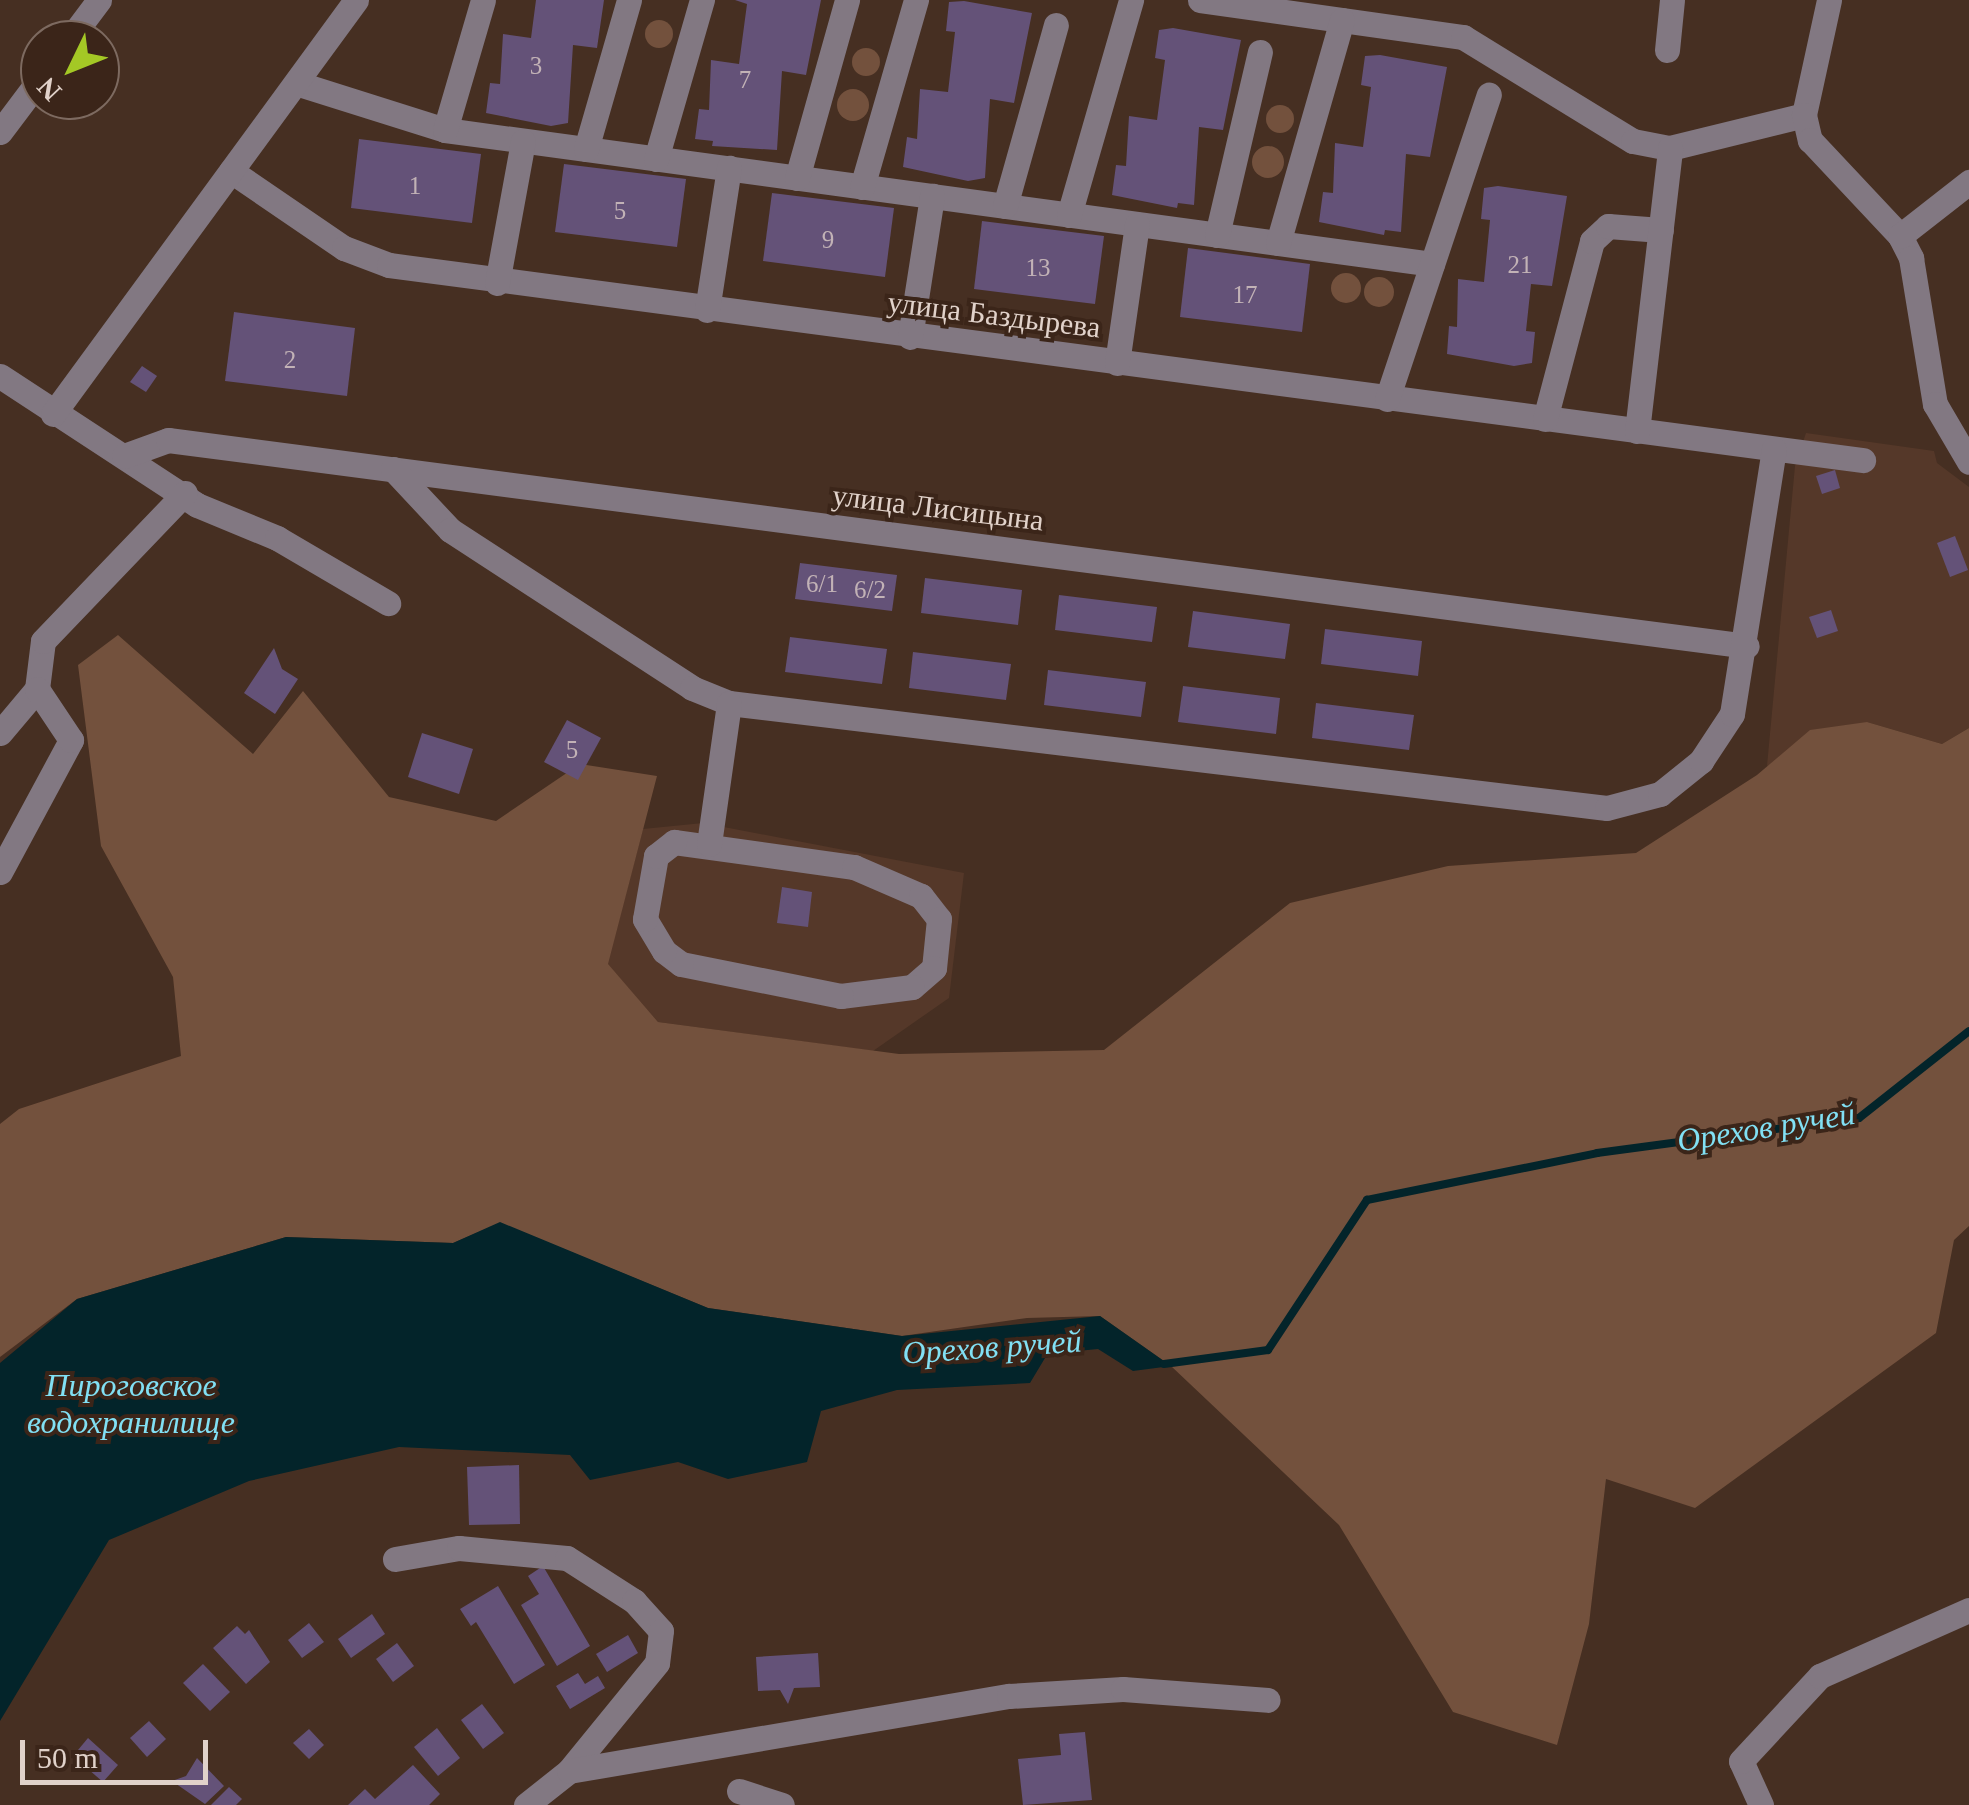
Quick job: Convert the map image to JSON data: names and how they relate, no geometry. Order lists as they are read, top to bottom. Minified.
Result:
{"streets":{"street":["улица Баздырева","улица Лисицына"]},"water":["Орехов ручей","Пироговское водохранилище"],"house_numbers":["3","7","1","5","9","21","13","17","2","6/1","6/2","5"],"scale_bar":"50 m","north":"bottom left"}
